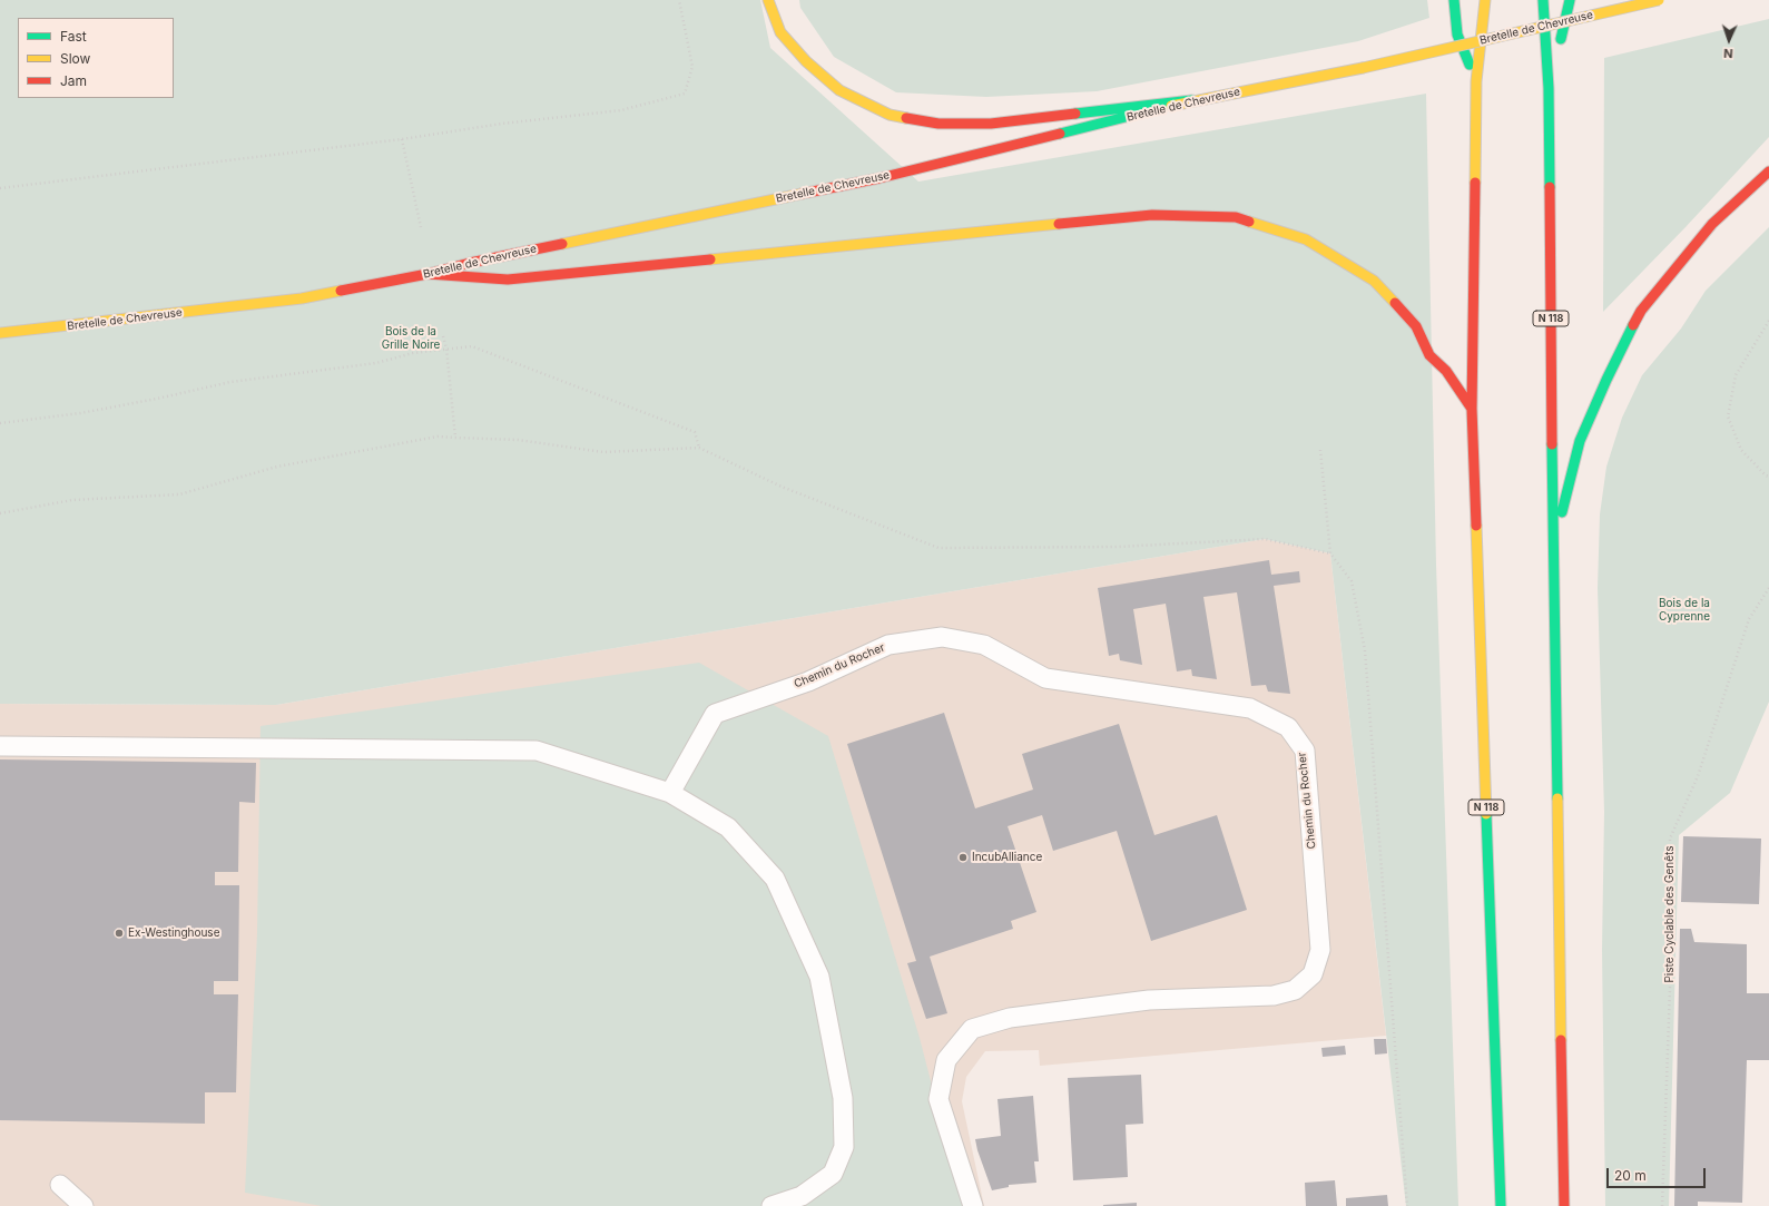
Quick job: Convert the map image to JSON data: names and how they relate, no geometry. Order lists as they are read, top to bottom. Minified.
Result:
{"streets":{"main road":["Bretelle de Chevreuse","N 118"],"lane":["Chemin du Rocher"],"path":["Piste Cyclable des Genêts"]},"parks":["Bois de la Grille Noire","Bois de la Cyprenne"],"places":["IncubAlliance","Ex-Westinghouse"],"legend":["Fast","Slow","Jam"],"scale_bar":"20 m","north":"bottom"}
